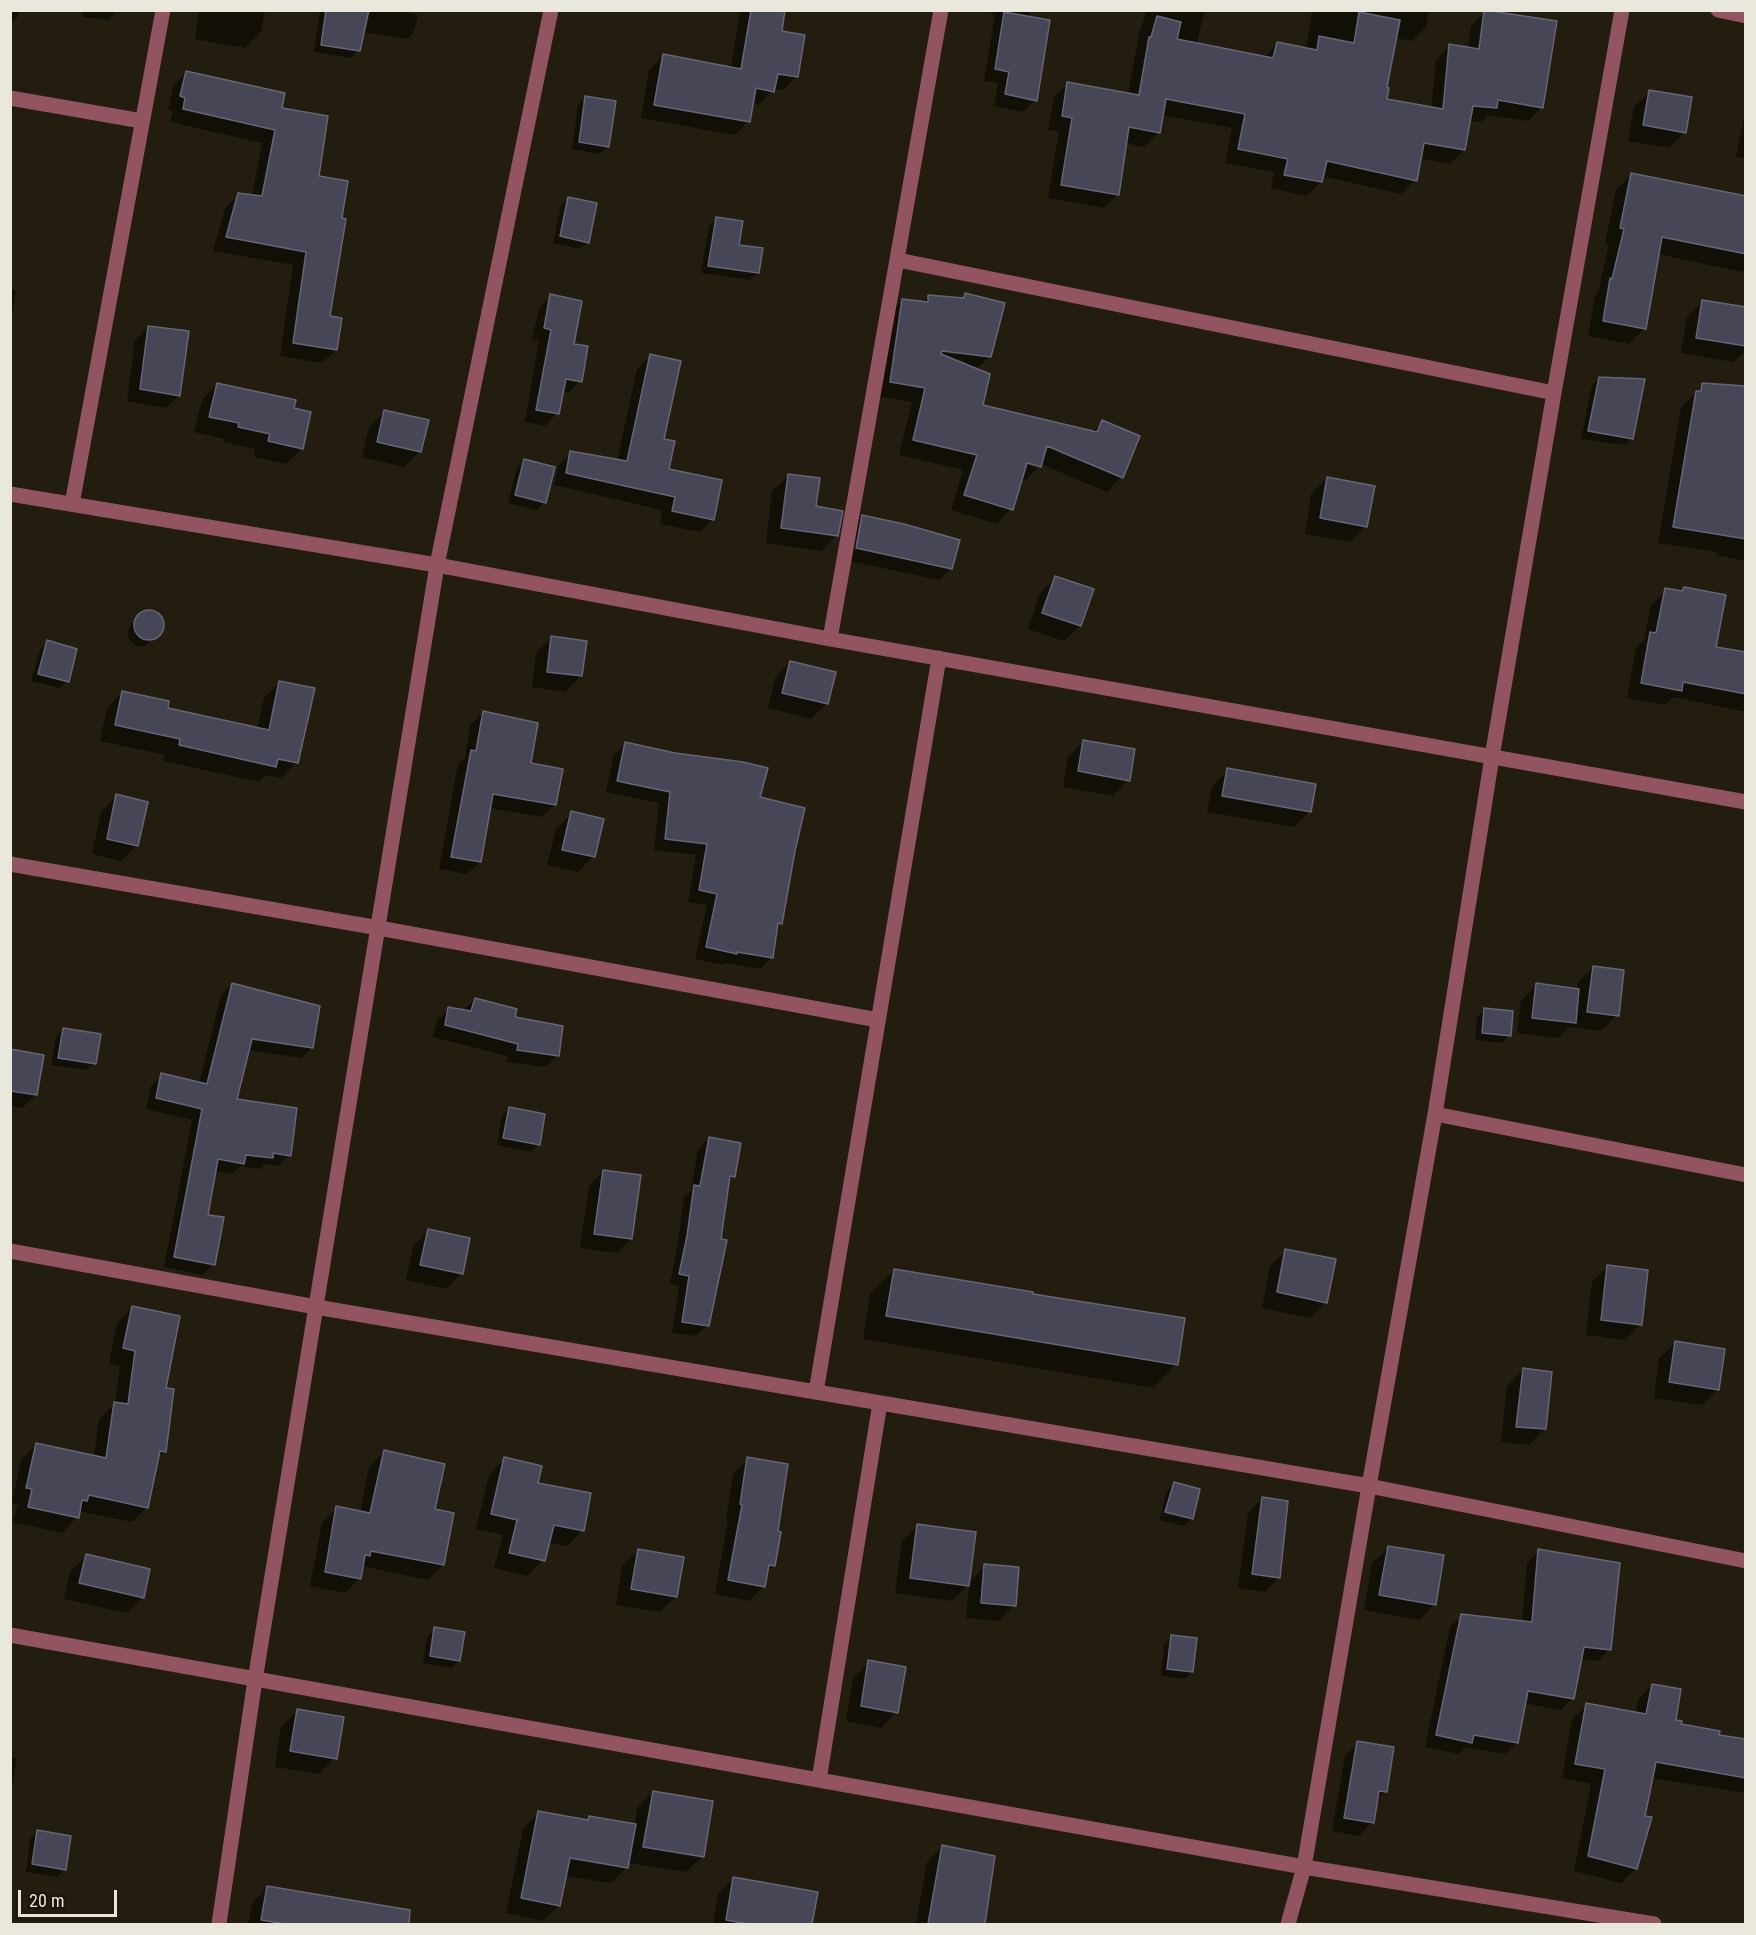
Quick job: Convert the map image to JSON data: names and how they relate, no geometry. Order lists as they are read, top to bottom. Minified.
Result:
{"scale_bar":"20 m"}
